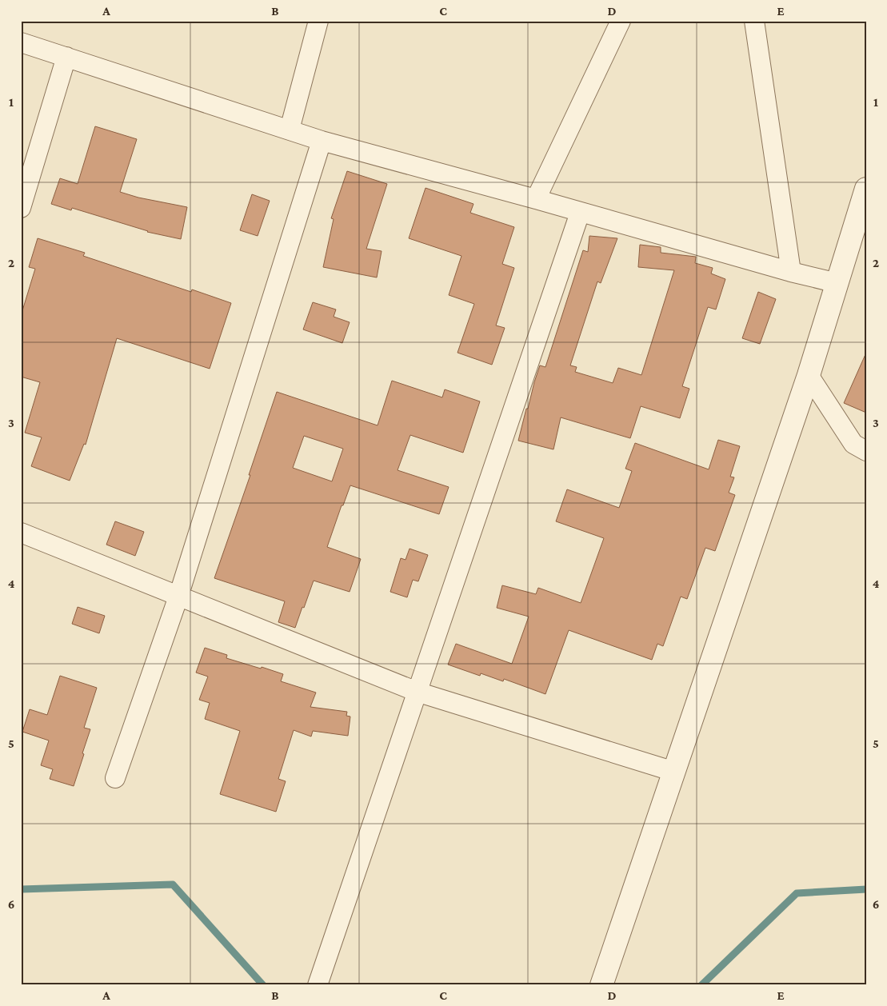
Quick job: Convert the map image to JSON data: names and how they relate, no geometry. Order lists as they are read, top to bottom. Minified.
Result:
{"grid":{"columns":["A","B","C","D","E"],"rows":["1","2","3","4","5","6"]}}
